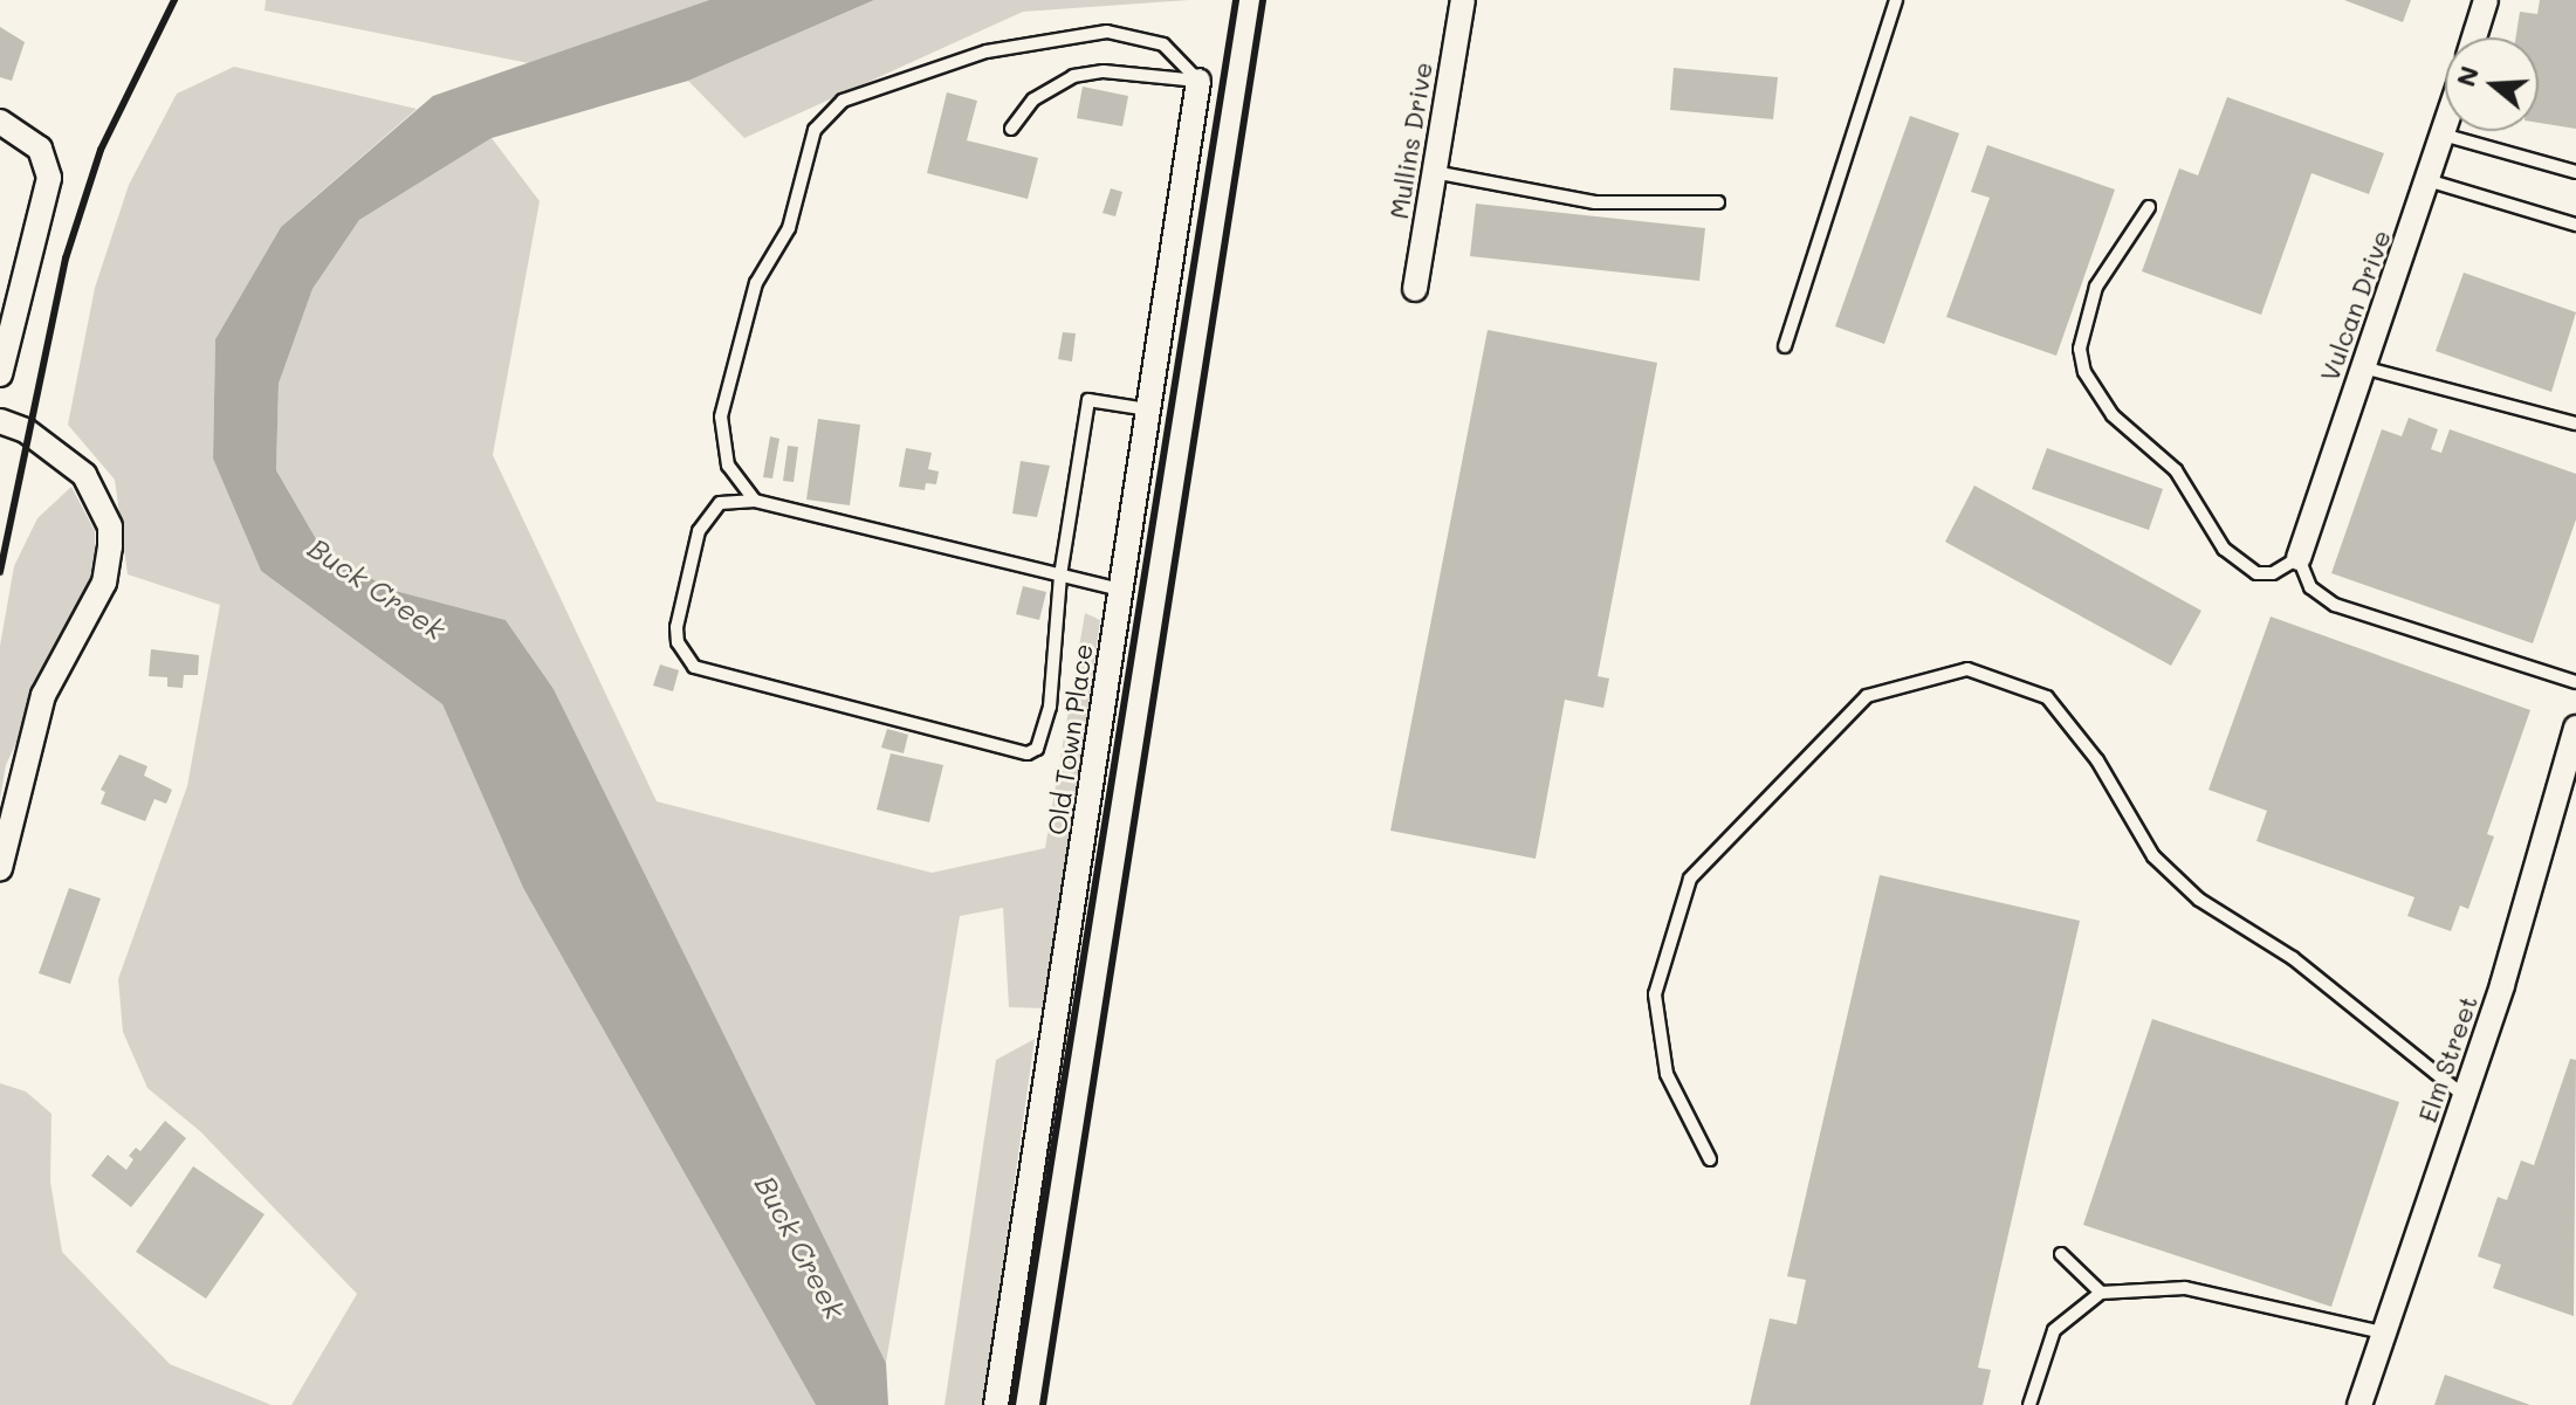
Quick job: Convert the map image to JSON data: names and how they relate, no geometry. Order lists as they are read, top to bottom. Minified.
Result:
{"streets":{"street":["Mullins Drive","Vulcan Drive","Old Town Place","Elm Street"]},"water":["Buck Creek"],"north":"left"}
